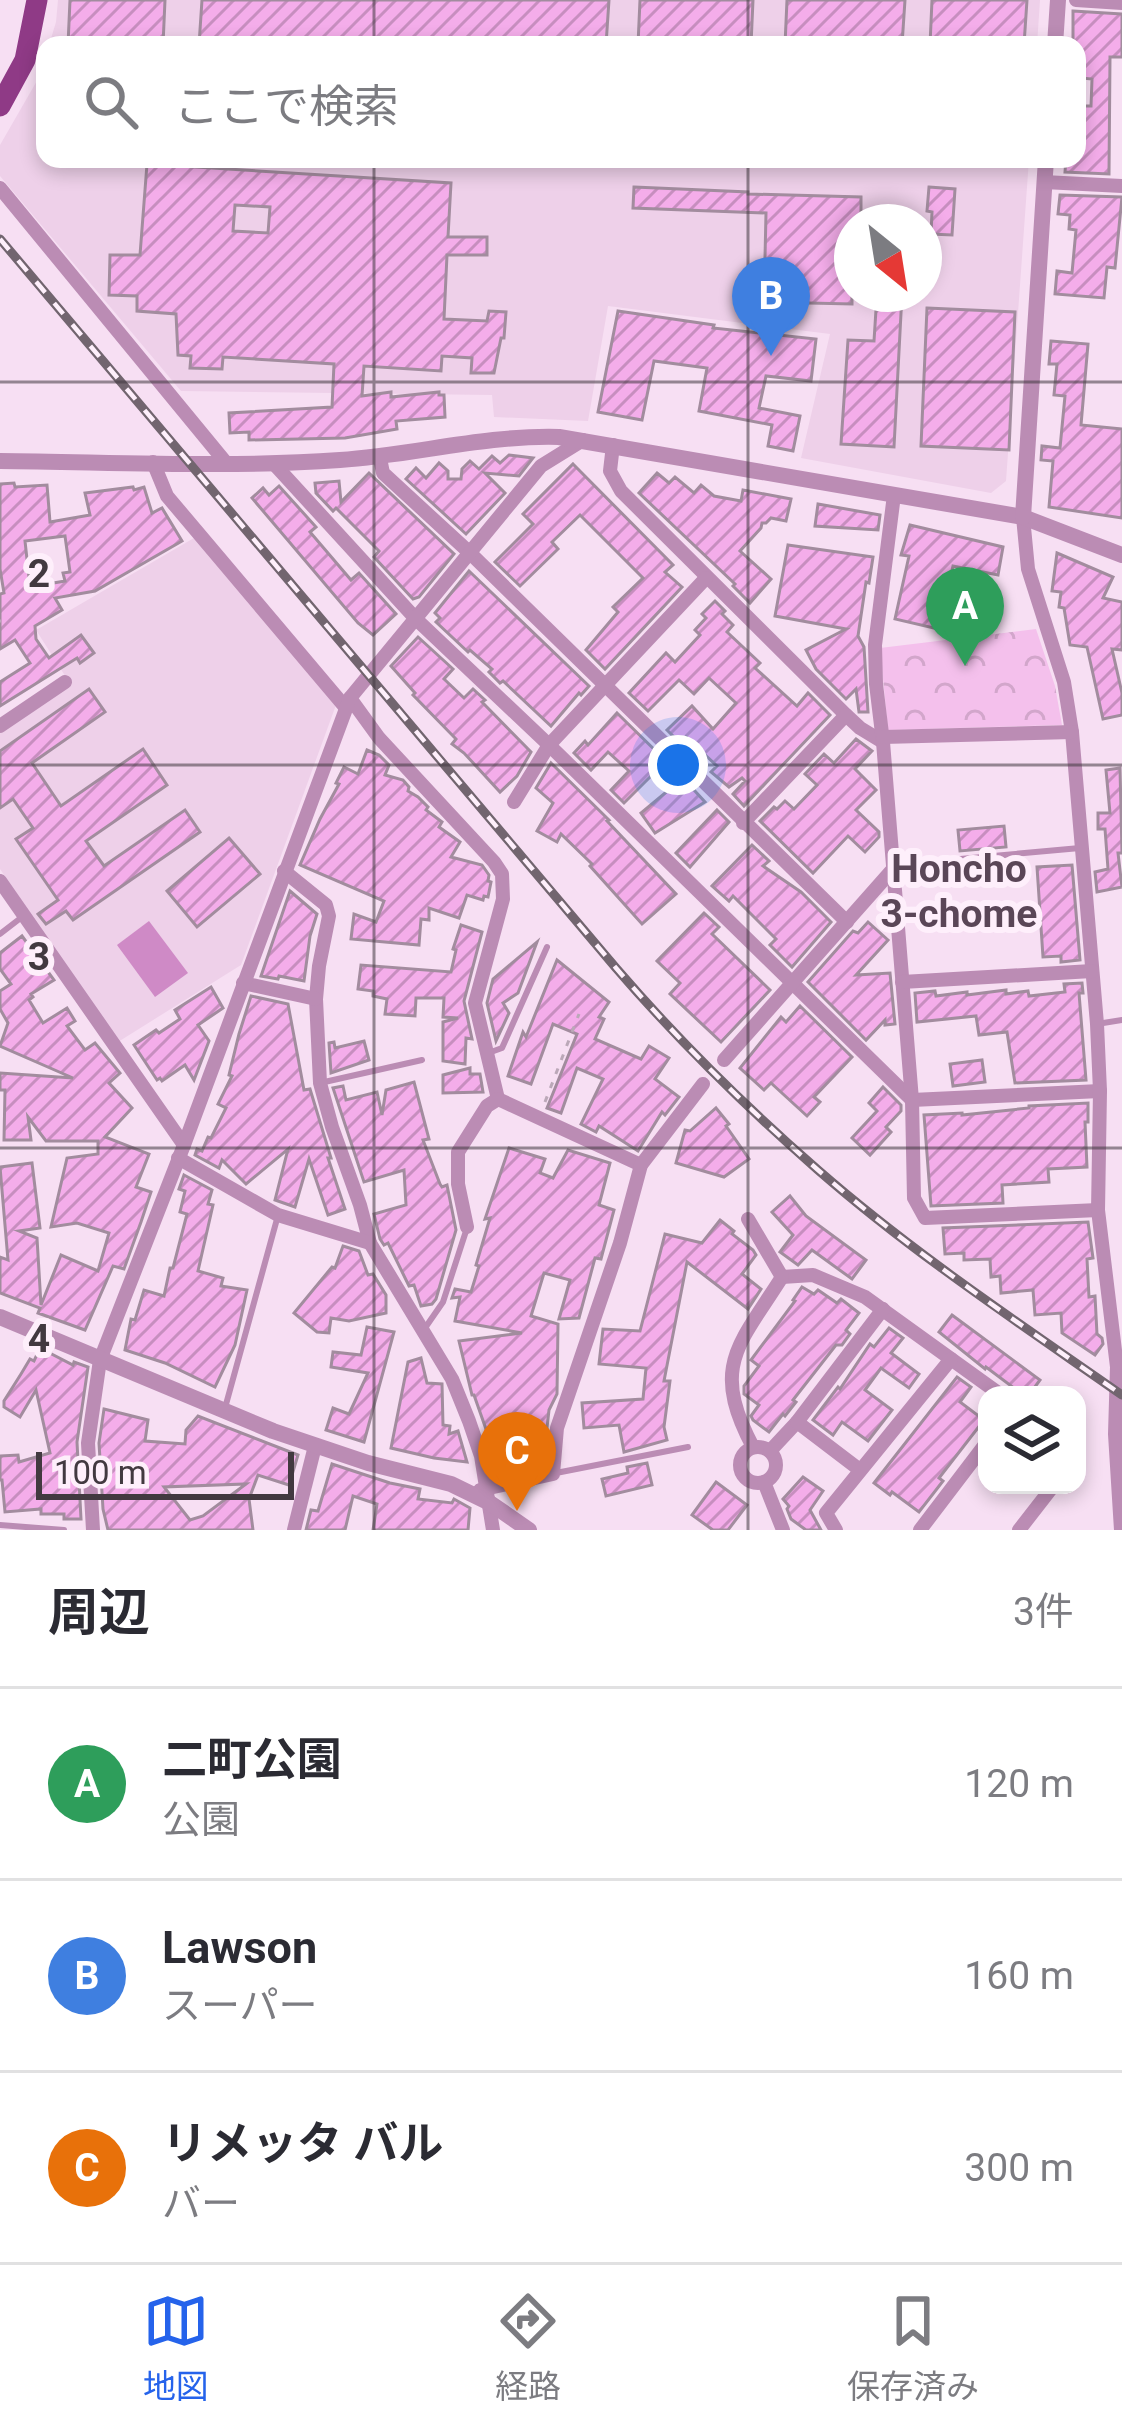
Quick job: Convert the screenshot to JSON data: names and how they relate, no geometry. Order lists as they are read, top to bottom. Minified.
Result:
{"districts":["Honcho 3-chome"],"scale_bar":"100 m","north":"bottom right","page":{"search":"ここで検索","pins":["B","A","C"],"scale":"100 m","heading":["周辺","3件"],"list":[{"mark":"A","name":"二町公園","note":"公園","value":"120 m"},{"mark":"B","name":"Lawson","note":"スーパー","value":"160 m"},{"mark":"C","name":"リメッタ バル","note":"バー","value":"300 m"}],"nav":["地図","経路","保存済み"]},"grid":{"rows":["2","3","4"]}}
